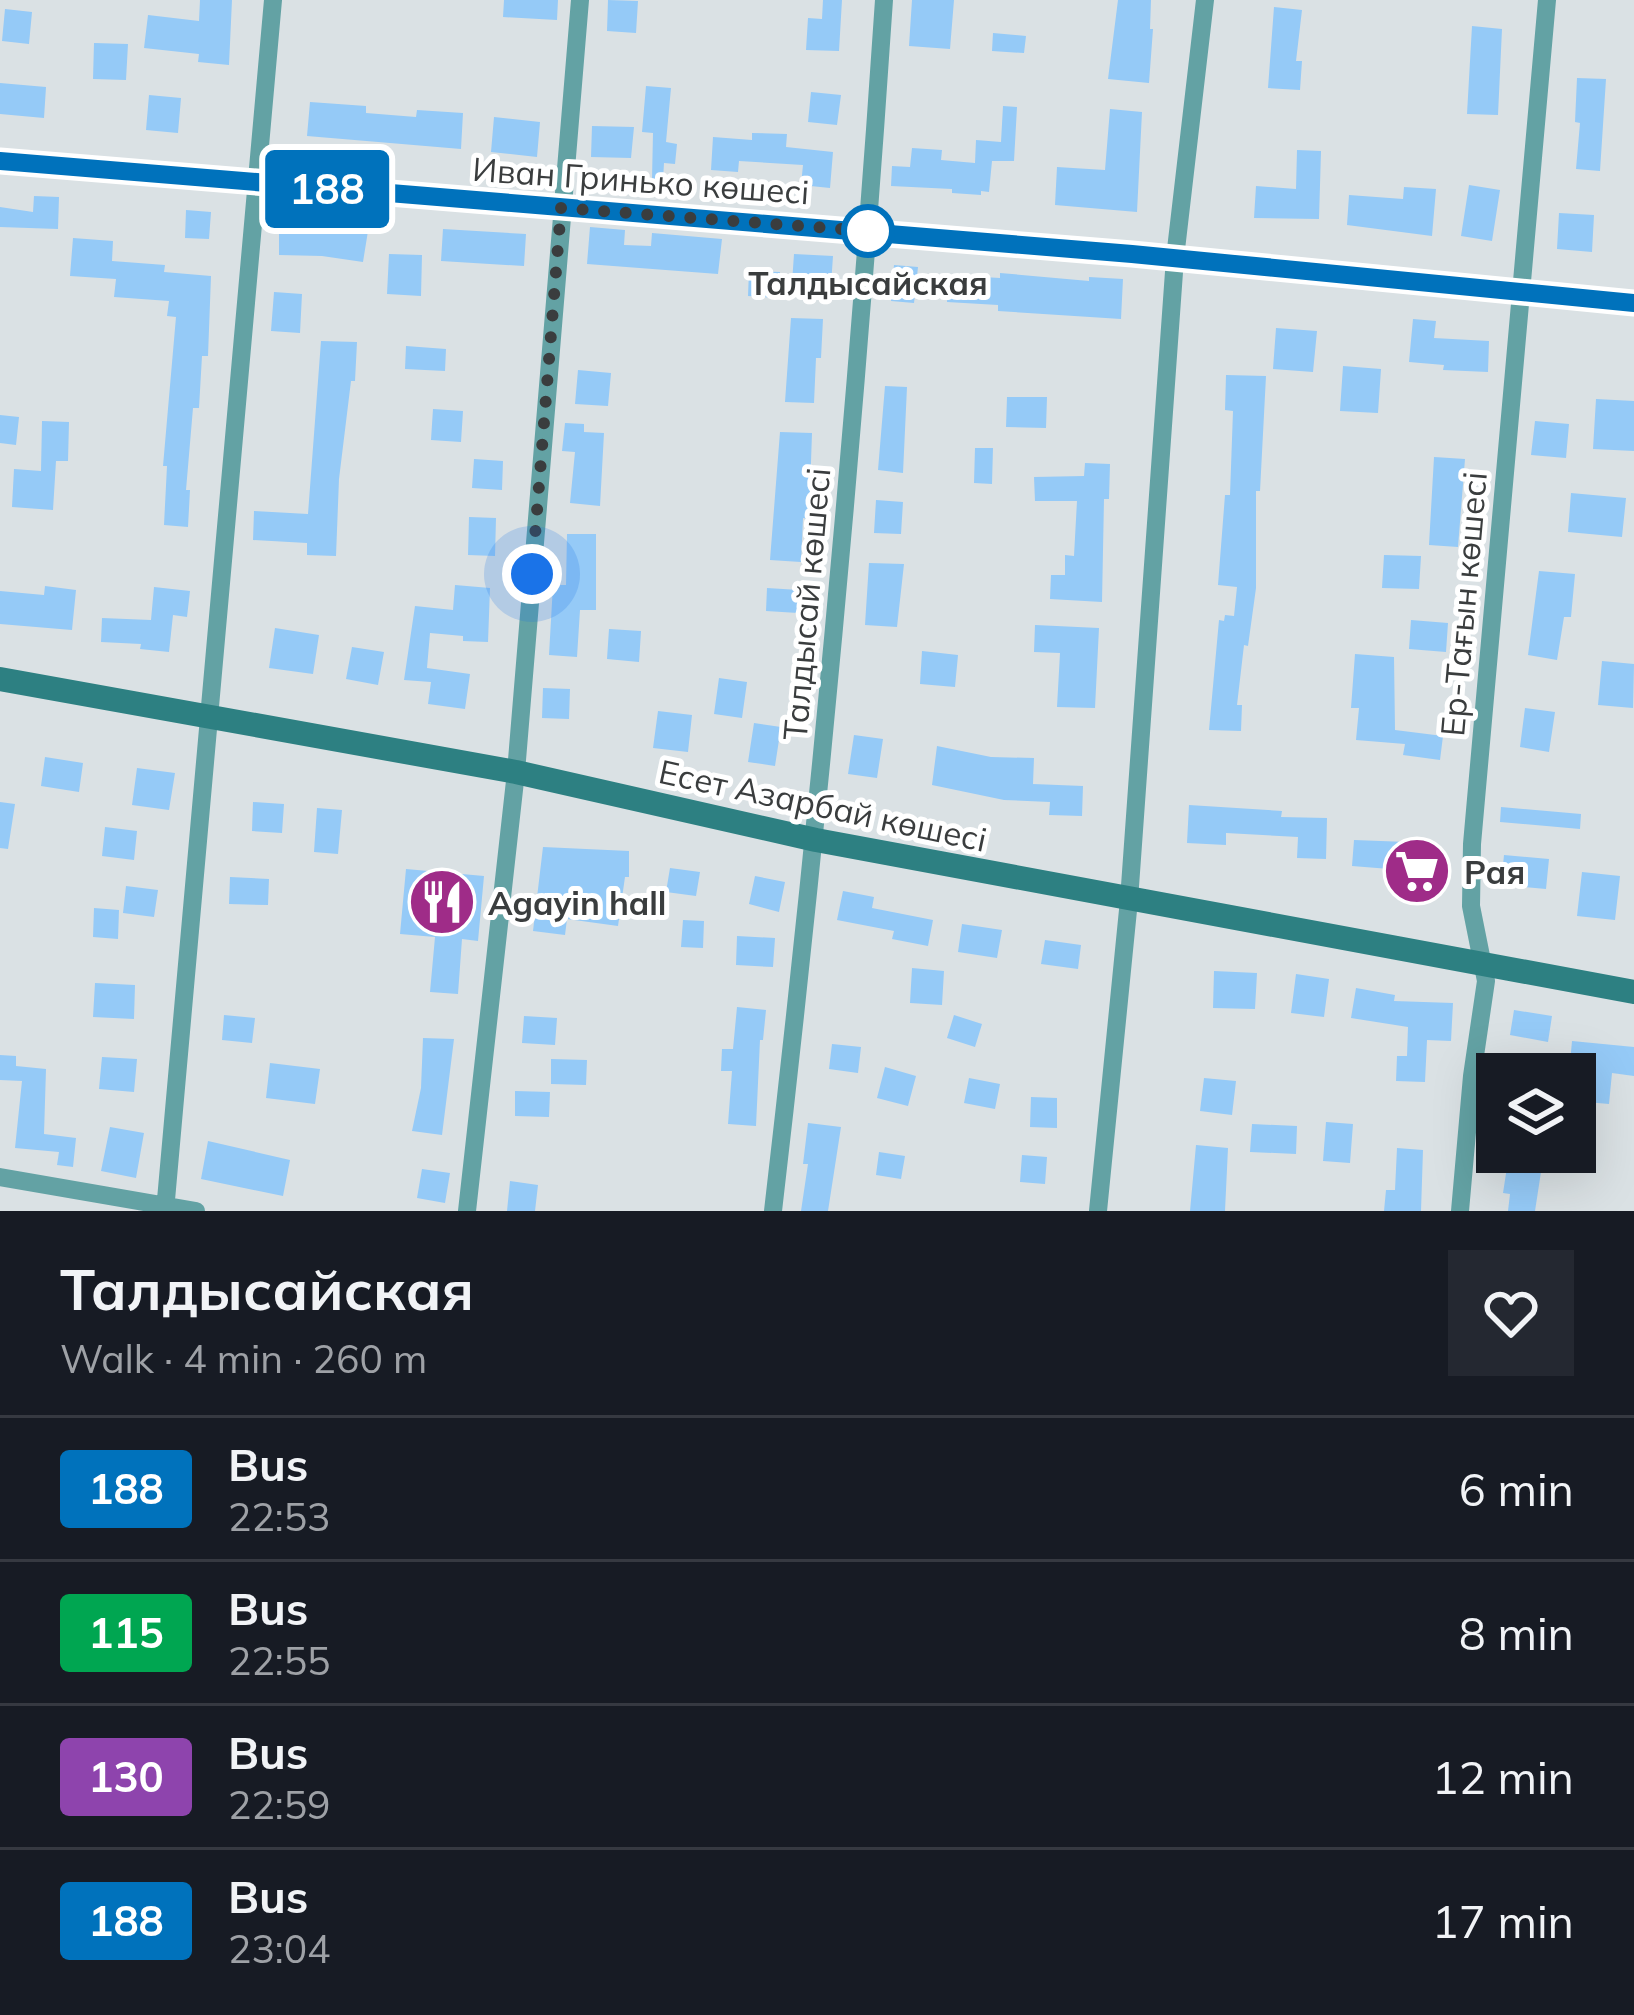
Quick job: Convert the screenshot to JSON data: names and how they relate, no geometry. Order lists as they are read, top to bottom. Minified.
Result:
{"streets":{"street":["Иван Гринько көшесі","Талдысай көшесі","Ер-Тағын көшесі","Есет Азарбай көшесі"]},"crossings":[["Иван Гринько көшесі","Талдысай көшесі"],["Иван Гринько көшесі","Ер-Тағын көшесі"],["Талдысай көшесі","Есет Азарбай көшесі"],["Ер-Тағын көшесі","Есет Азарбай көшесі"]],"places":{"other":["Талдысайская"],"supermarket":["Рая"],"restaurant":["Agayin hall"]},"lines":["bus line 188"],"page":{"on_map":"188","heading":["Талдысайская","Walk · 4 min · 260 m"],"list":[{"mark":"188","name":"Bus","note":"22:53","value":"6 min"},{"mark":"115","name":"Bus","note":"22:55","value":"8 min"},{"mark":"130","name":"Bus","note":"22:59","value":"12 min"},{"mark":"188","name":"Bus","note":"23:04","value":"17 min"}]}}
